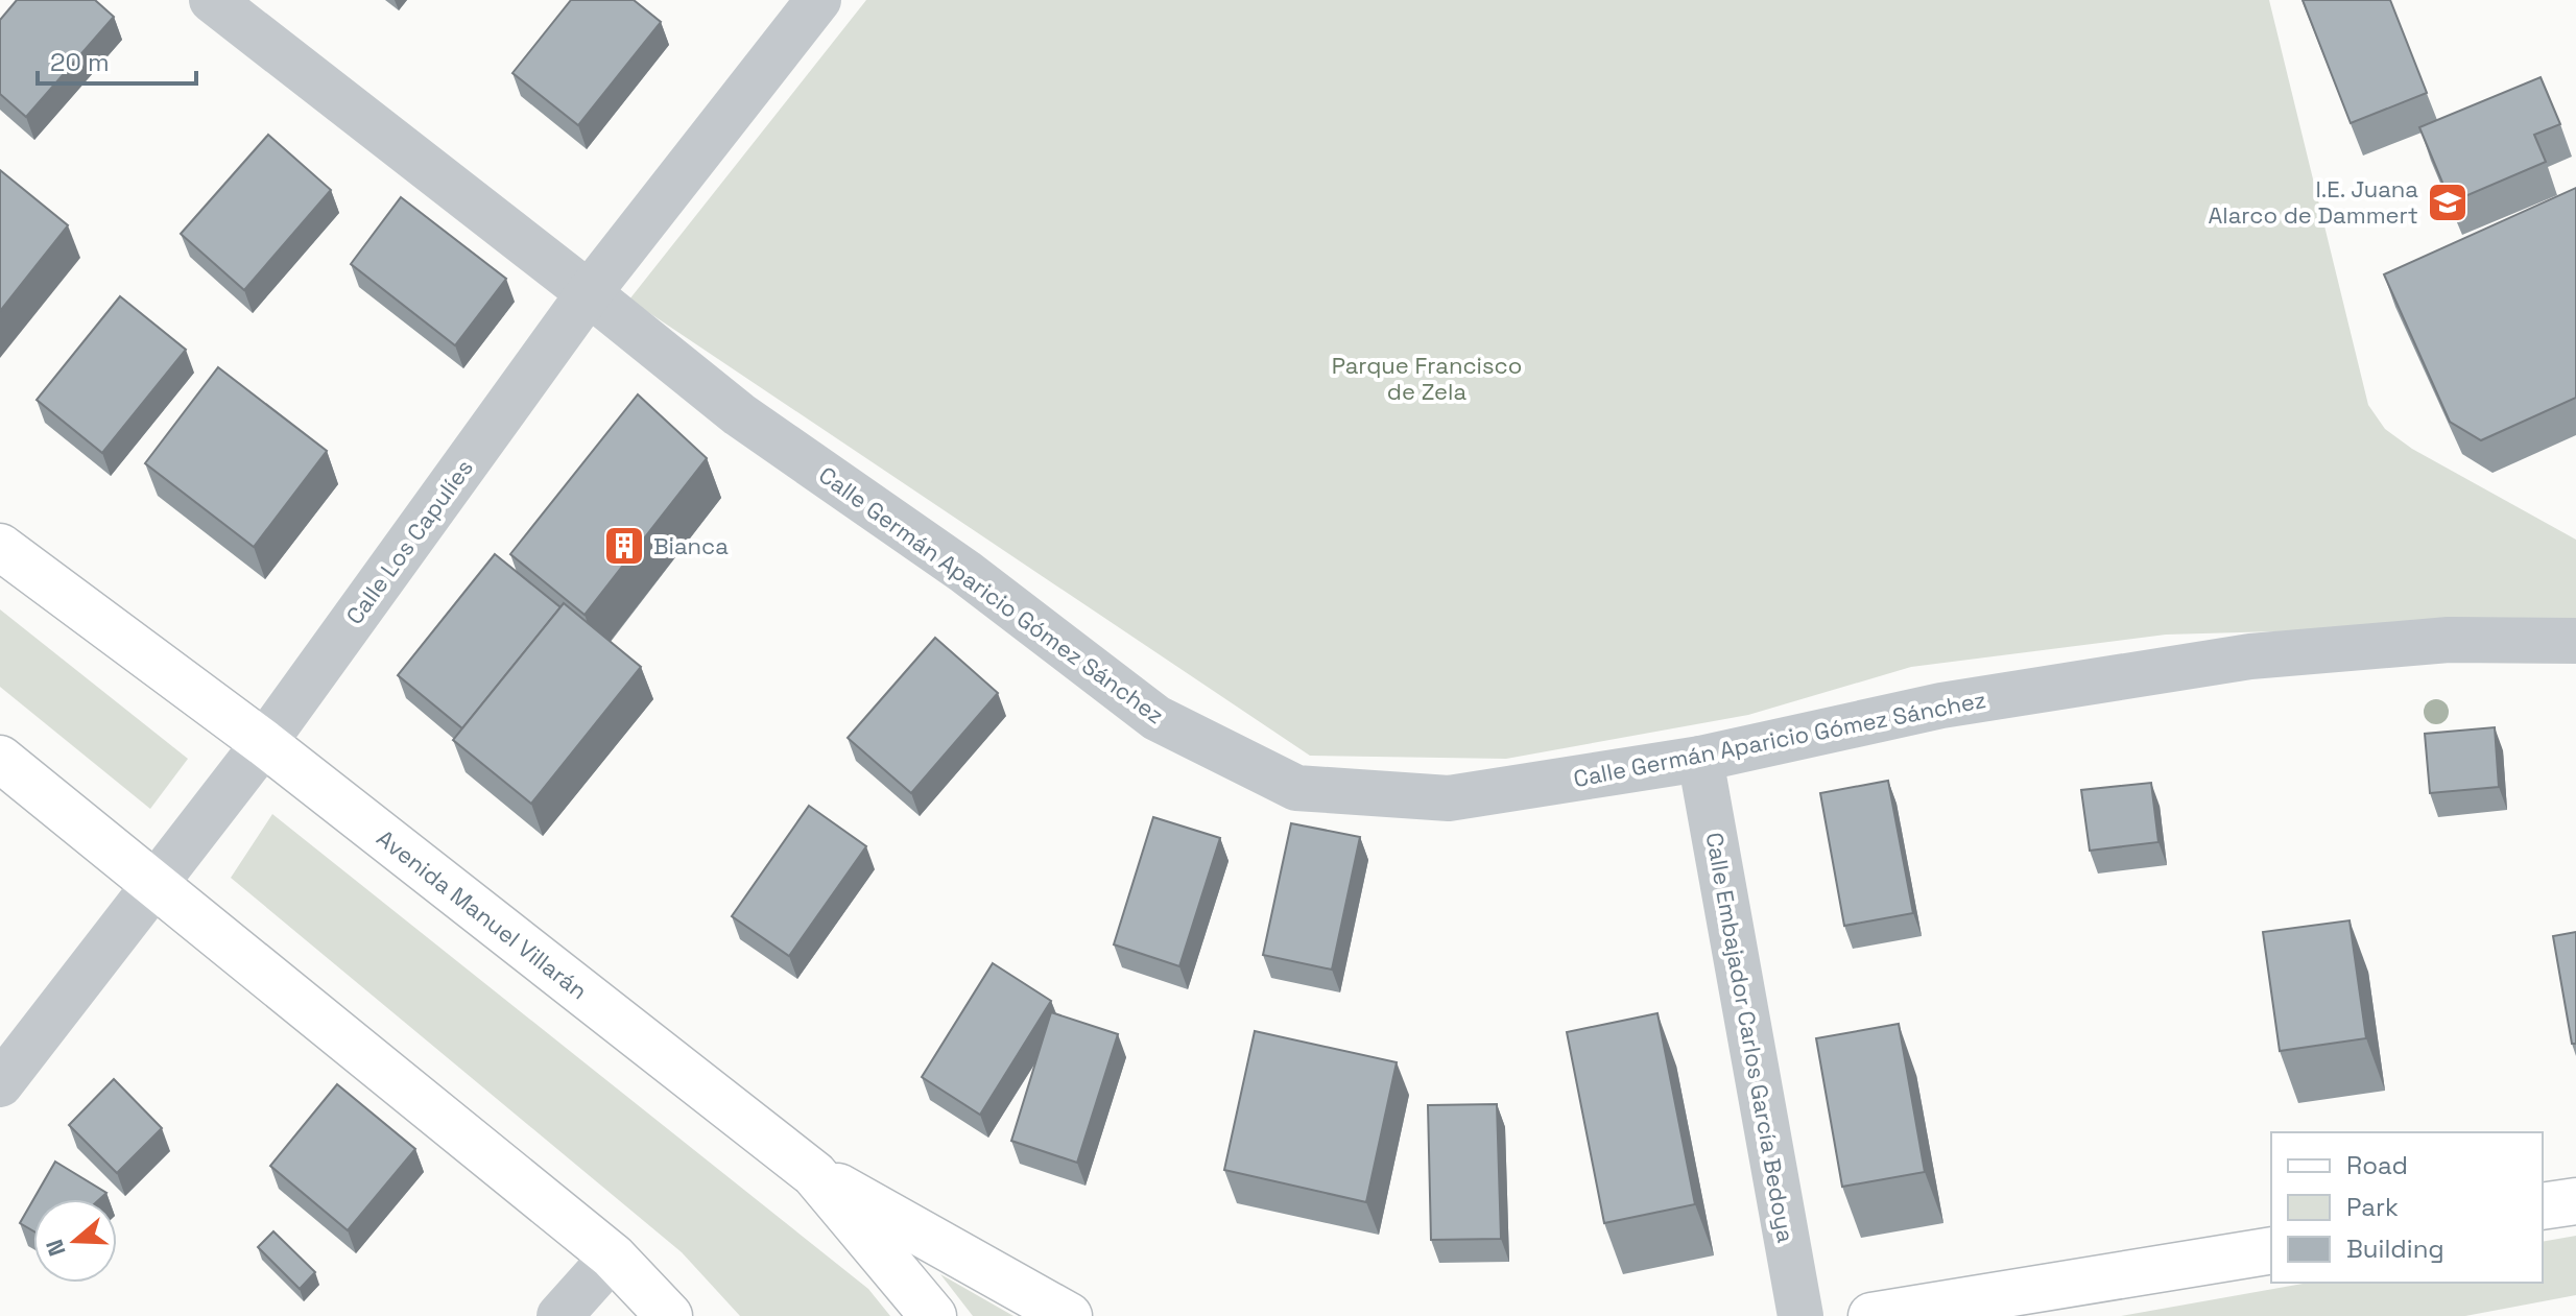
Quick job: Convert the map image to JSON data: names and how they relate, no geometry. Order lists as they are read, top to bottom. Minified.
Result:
{"streets":{"main road":["Avenida Manuel Villarán"],"street":["Calle Los Capulíes","Calle Germán Aparicio Gómez Sánchez","Calle Embajador Carlos García Bedoya"]},"crossings":[["Calle Los Capulíes","Calle Germán Aparicio Gómez Sánchez"],["Calle Los Capulíes","Avenida Manuel Villarán"],["Calle Germán Aparicio Gómez Sánchez","Calle Embajador Carlos García Bedoya"]],"parks":["Parque Francisco de Zela"],"places":{"school or university":["I.E. Juana Alarco de Dammert"],"building":["Bianca"]},"legend":["Road","Park","Building"],"scale_bar":"20 m","north":"left"}
